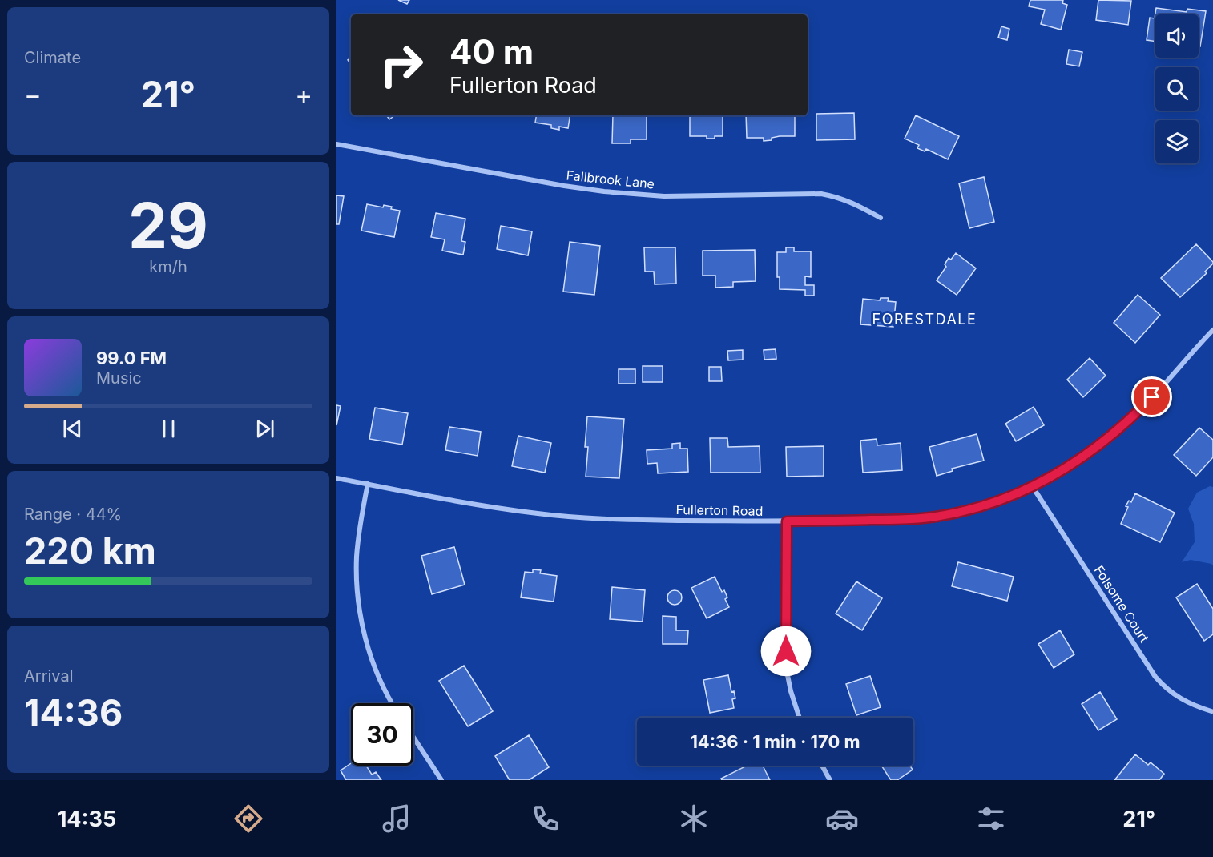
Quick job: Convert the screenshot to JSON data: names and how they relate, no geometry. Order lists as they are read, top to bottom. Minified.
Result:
{"streets":{"street":["Fallbrook Lane","Fullerton Road","Folsome Court"]},"crossings":[["Fullerton Road","Folsome Court"]],"districts":["FORESTDALE"],"page":{"tile":["Climate",["29","km/h"],["Range · 44%","220 km"],["Arrival","14:36"]],"turn":["40 m","Fullerton Road"],"heat":["−","21°","+"],"song":["99.0 FM","Music"],"limit":"30","trip":"14:36 · 1 min · 170 m","tabs":["14:35","21°"]}}
